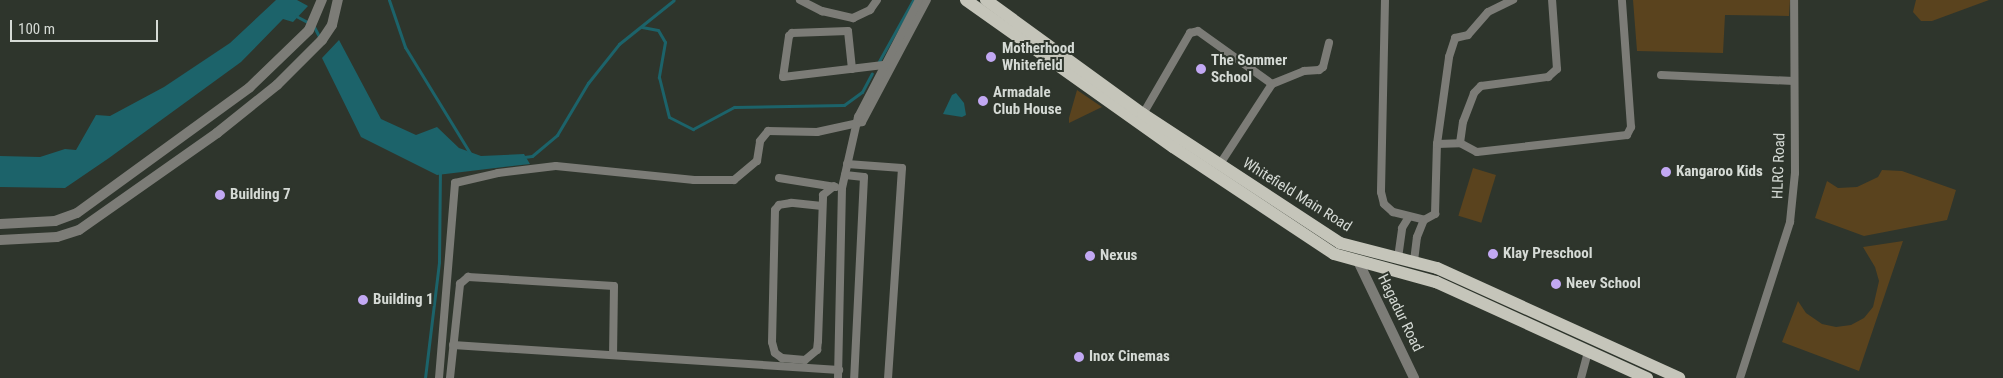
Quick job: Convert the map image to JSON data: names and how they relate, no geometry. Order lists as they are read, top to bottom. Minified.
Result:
{"streets":{"main road":["Whitefield Main Road"],"street":["HLRC Road","Hagadur Road"]},"crossings":[["Whitefield Main Road","Hagadur Road"]],"places":["Motherhood Whitefield","The Sommer School","Armadale Club House","Kangaroo Kids","Building 7","Klay Preschool","Nexus","Neev School","Building 1","Inox Cinemas"],"scale_bar":"100 m"}
